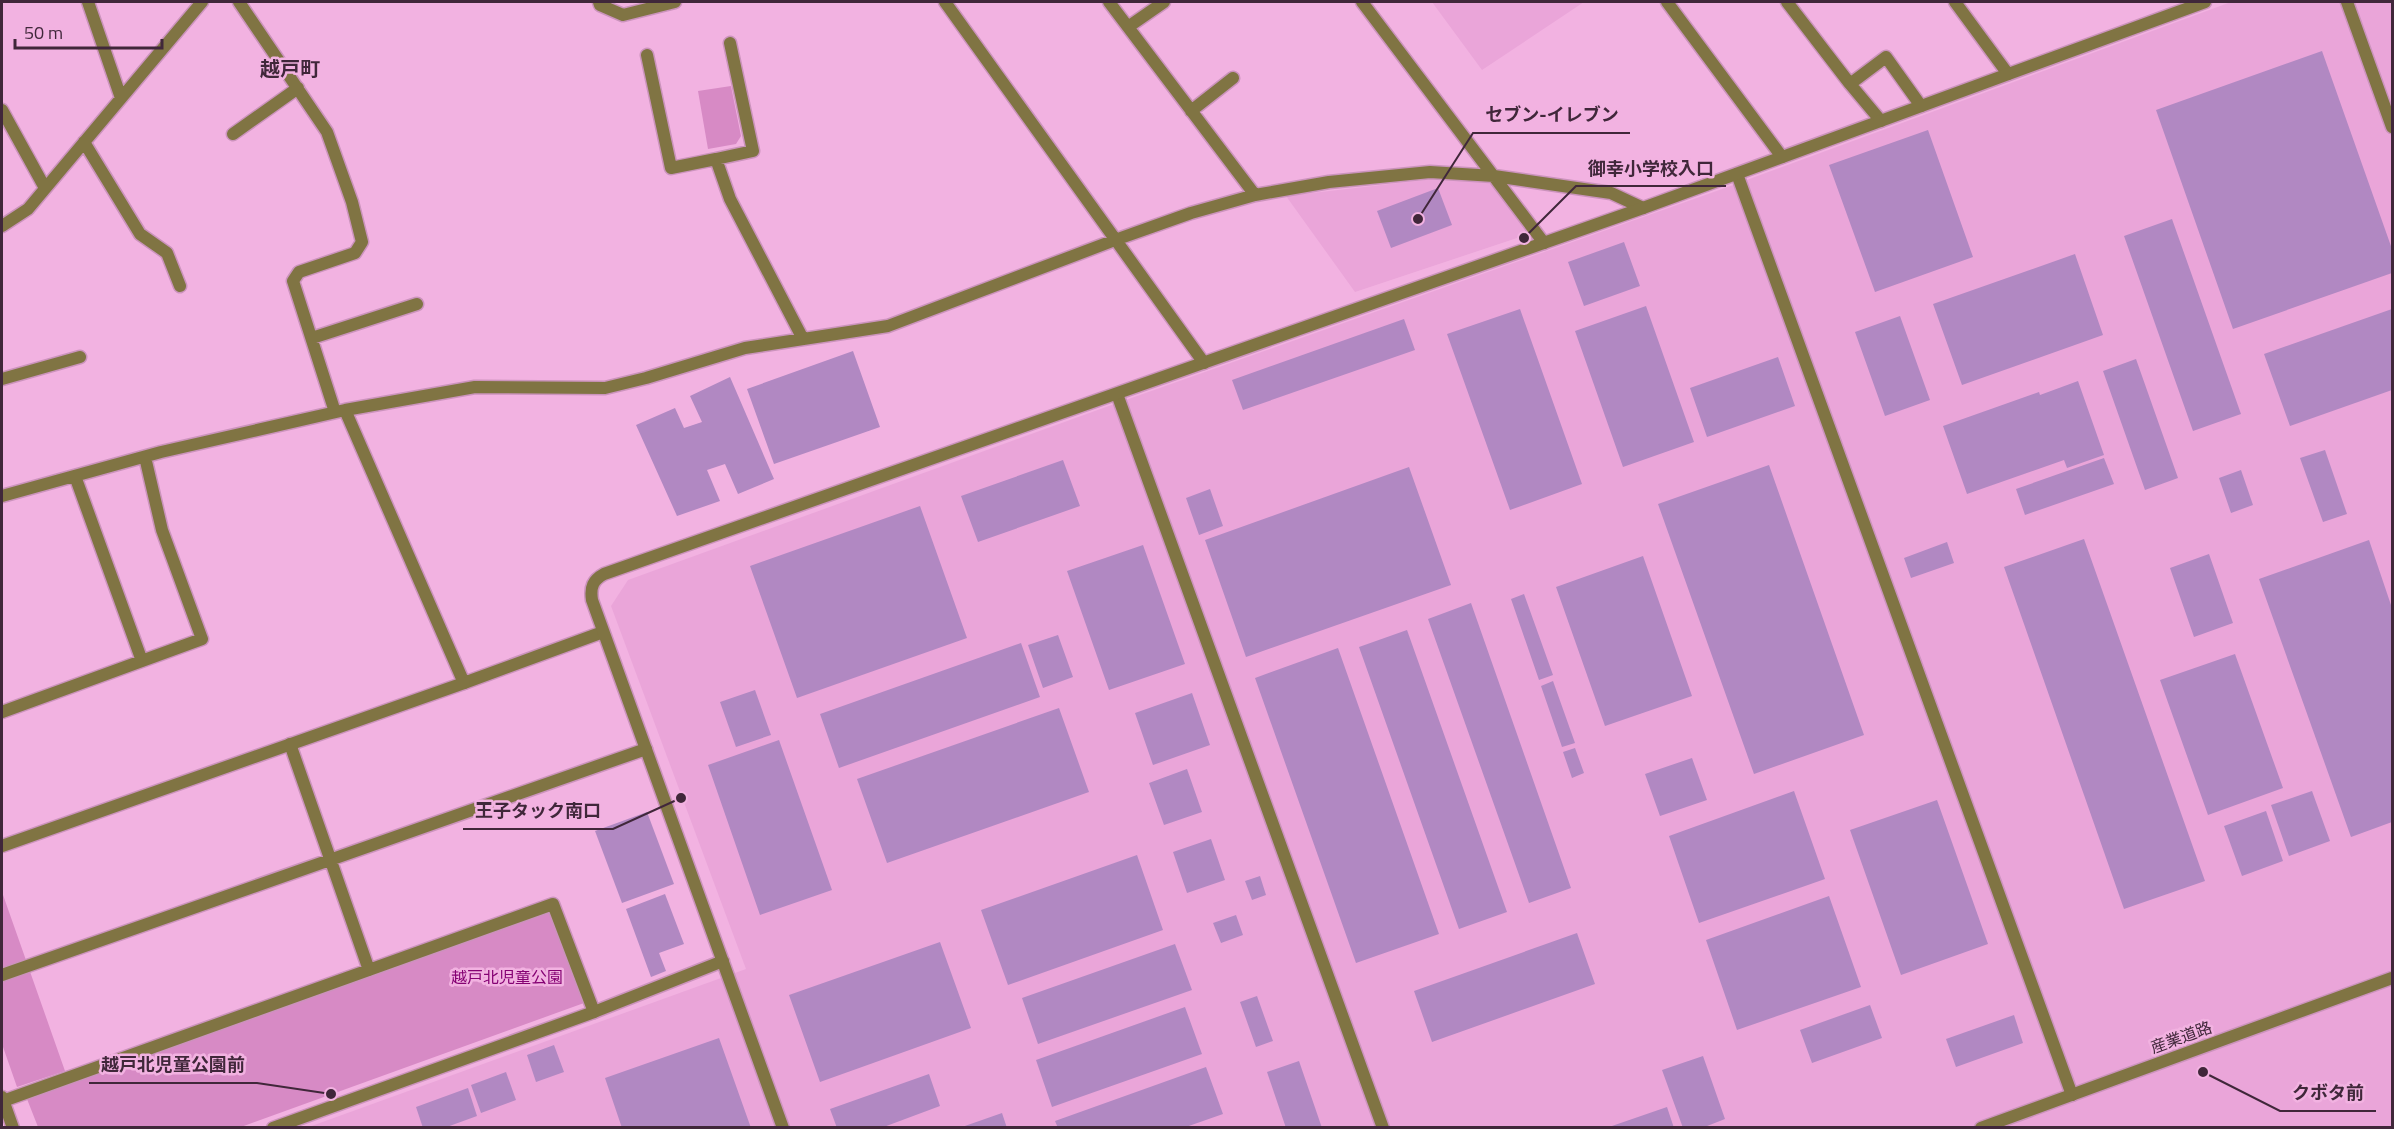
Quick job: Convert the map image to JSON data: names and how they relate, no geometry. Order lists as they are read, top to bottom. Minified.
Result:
{"streets":{"street":["産業道路"]},"districts":["越戸町"],"parks":["越戸北児童公園"],"places":["セブン-イレブン","御幸小学校入口","王子タック南口","クボタ前","越戸北児童公園前"],"scale_bar":"50 m"}
